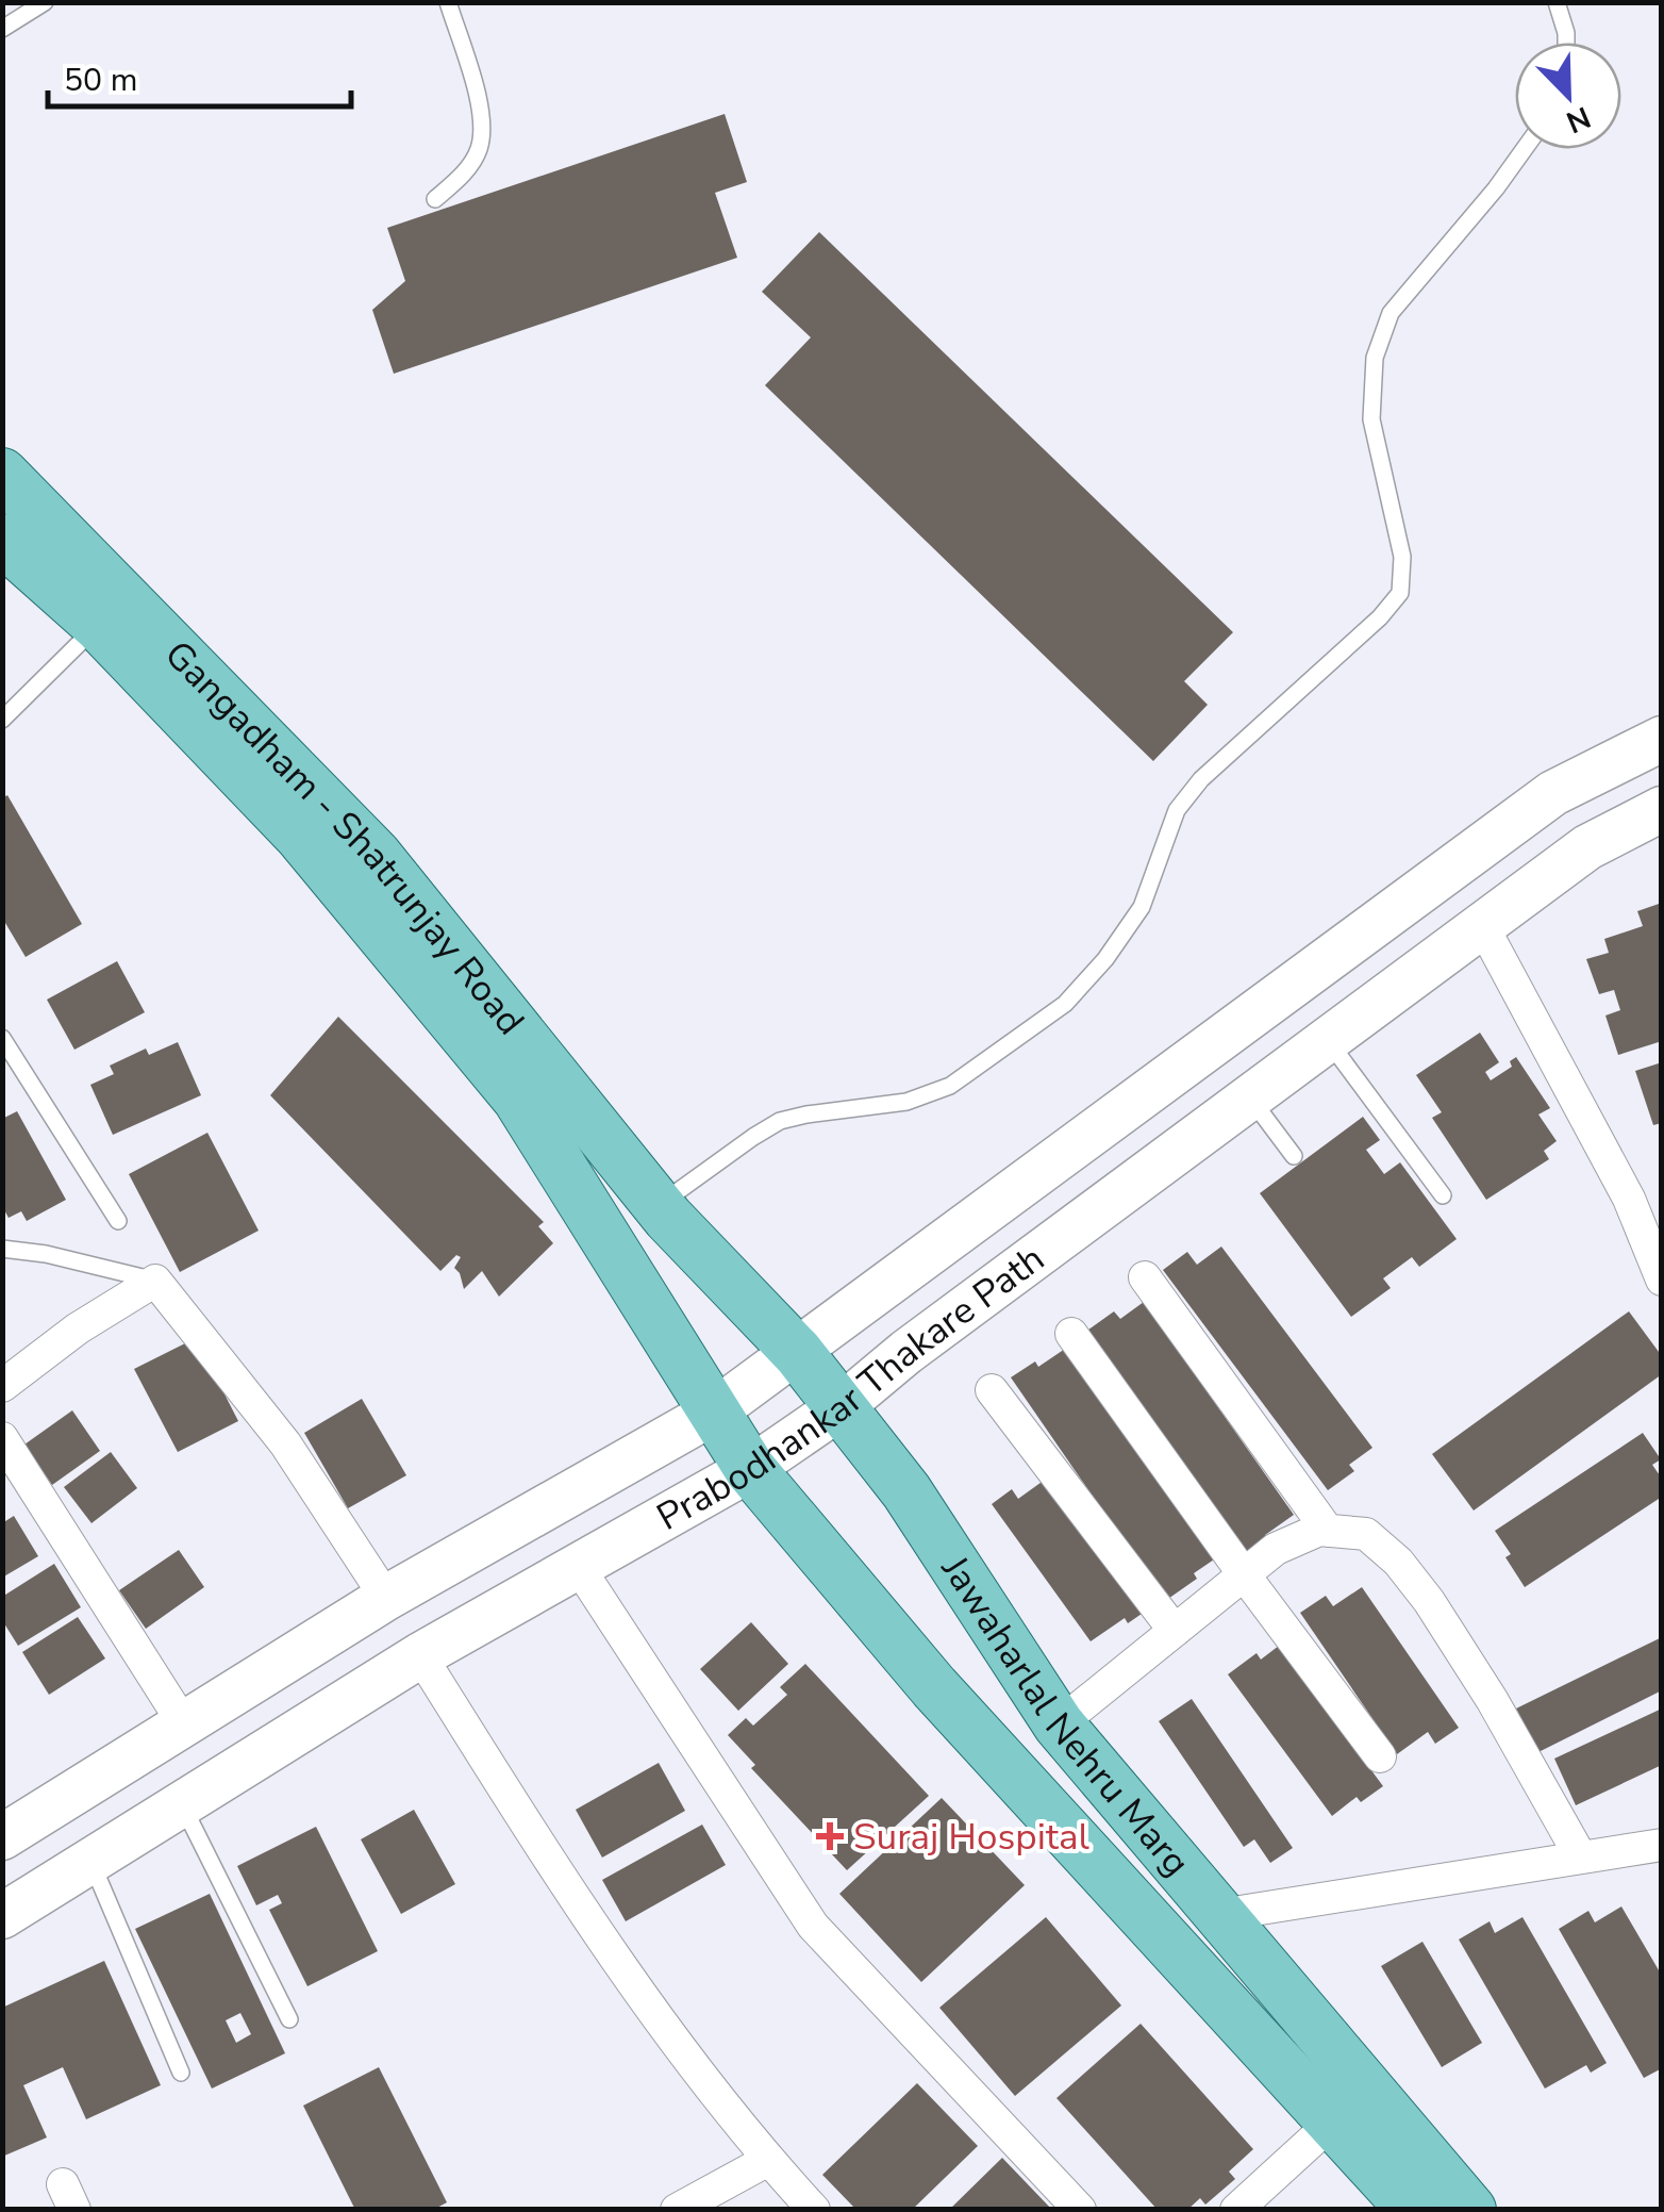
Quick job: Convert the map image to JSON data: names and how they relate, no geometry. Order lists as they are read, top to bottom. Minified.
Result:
{"streets":{"main road":["Gangadham - Shatrunjay Road","Prabodhankar Thakare Path","Jawaharlal Nehru Marg"]},"crossings":[["Gangadham - Shatrunjay Road","Jawaharlal Nehru Marg"],["Prabodhankar Thakare Path","Jawaharlal Nehru Marg"]],"places":{"health":["Suraj Hospital"]},"scale_bar":"50 m","north":"bottom right"}
